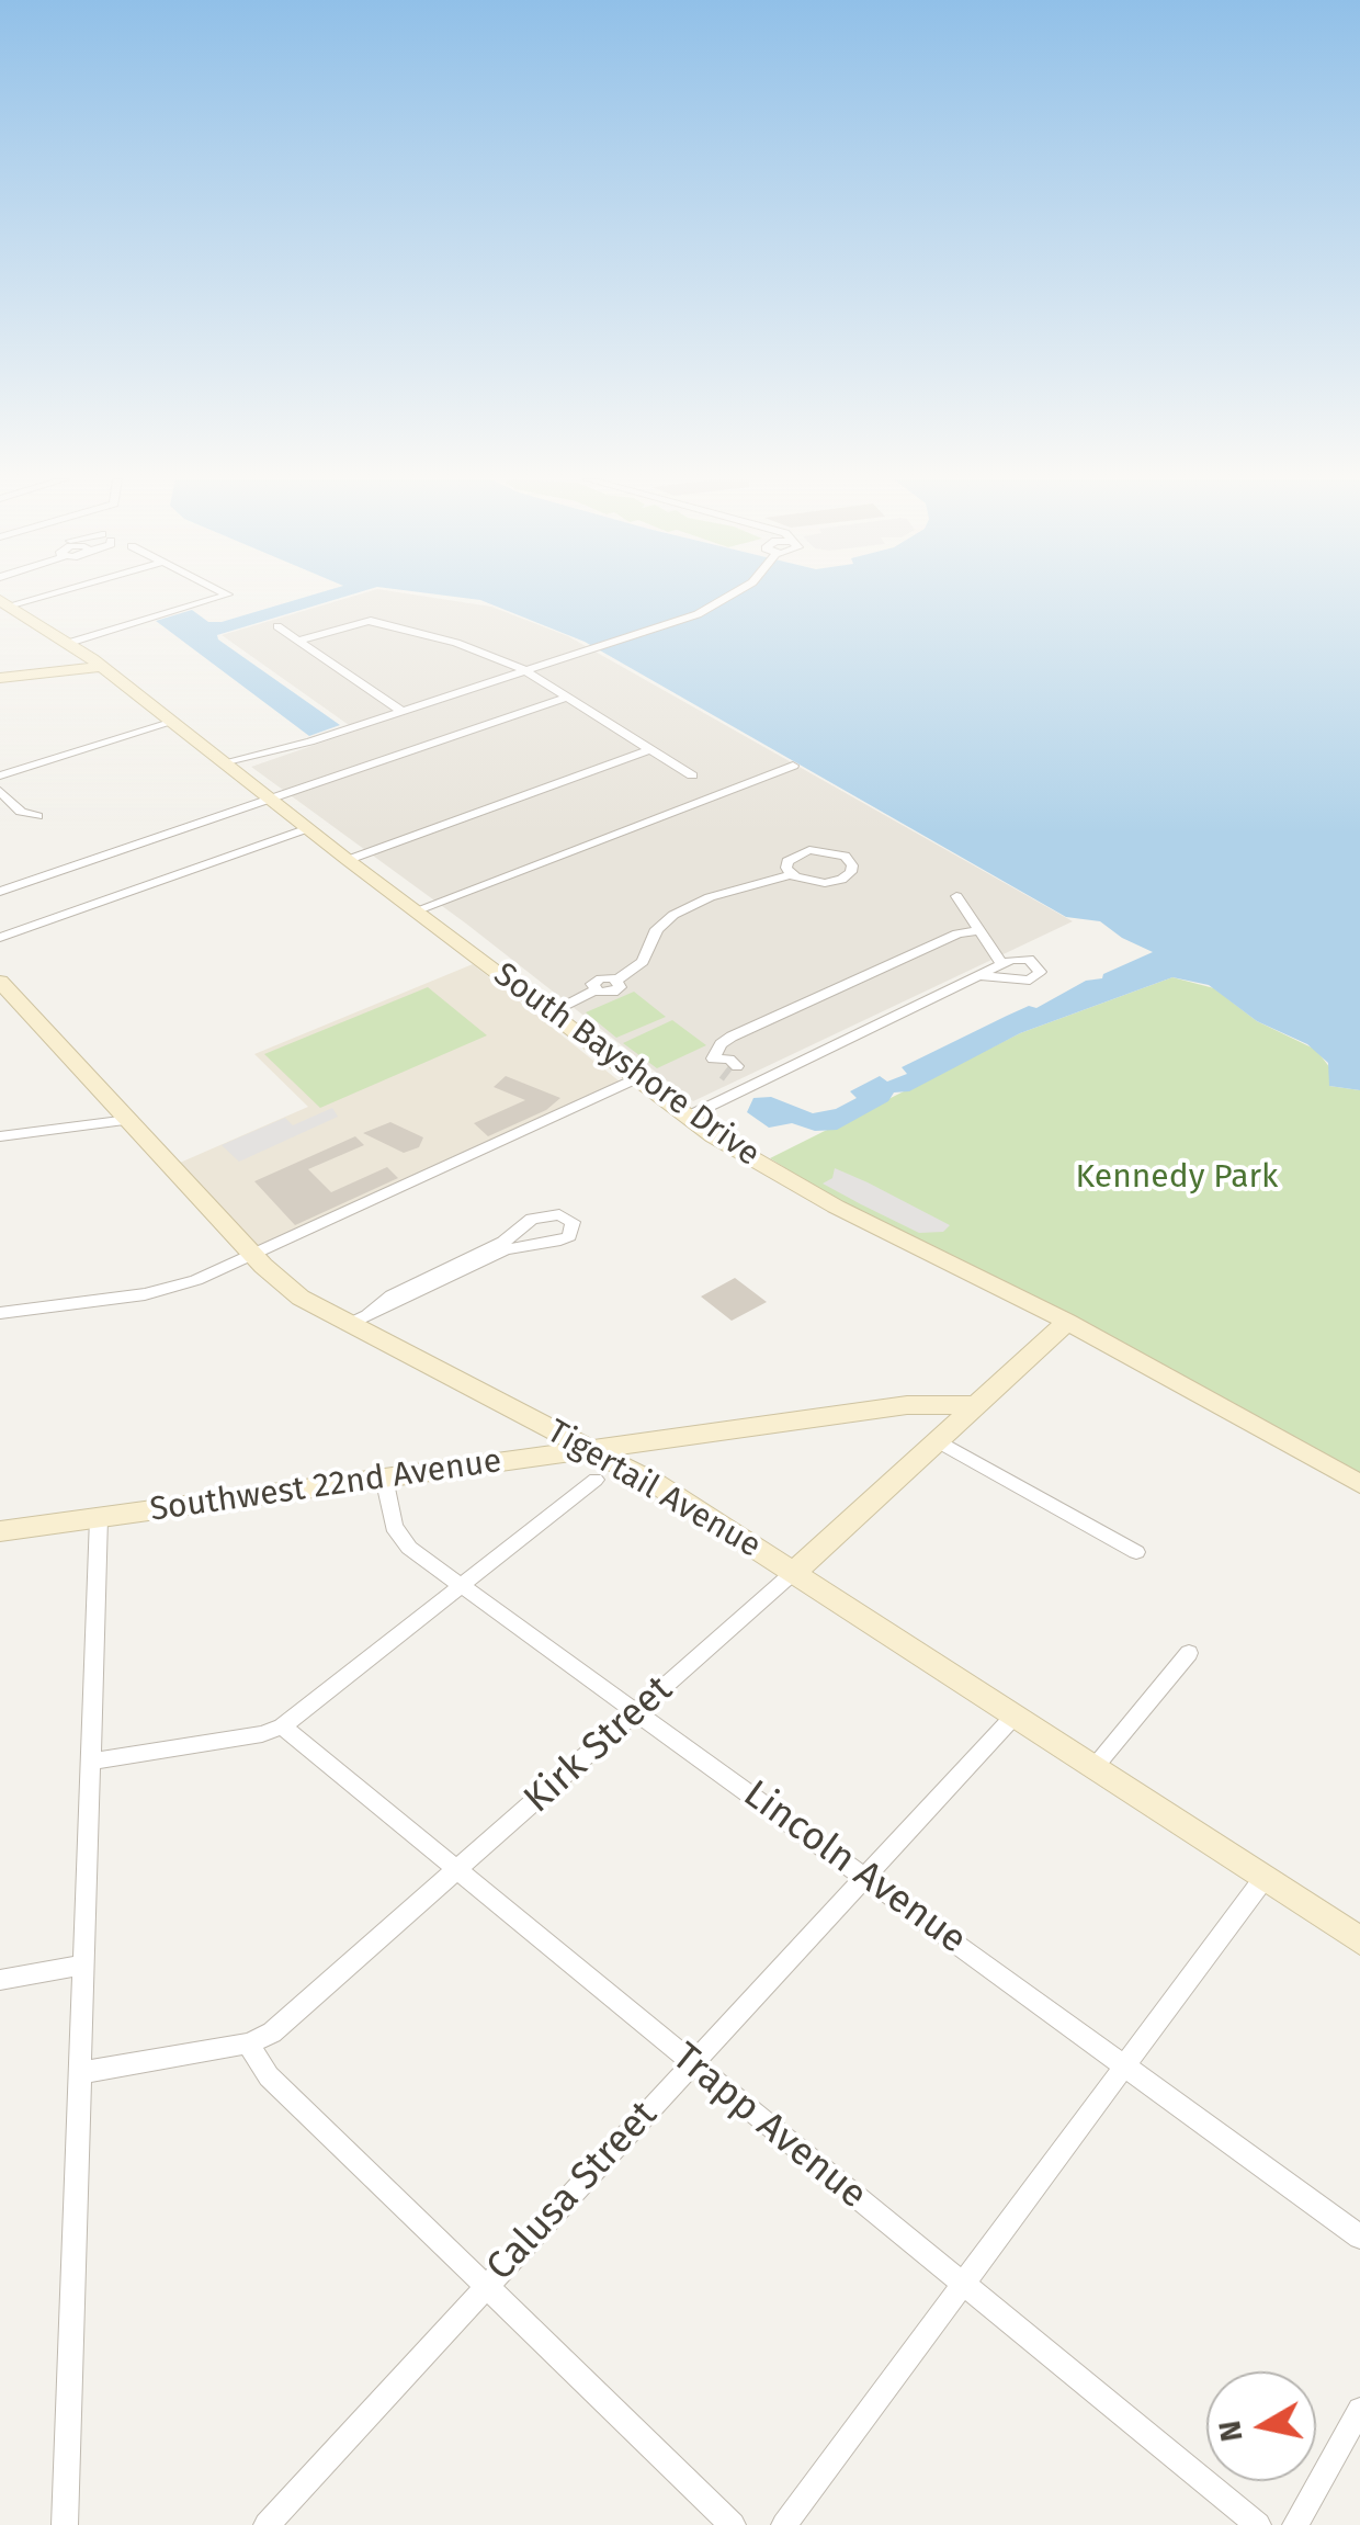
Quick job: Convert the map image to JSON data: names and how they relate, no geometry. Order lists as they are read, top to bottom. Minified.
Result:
{"streets":{"street":["South Bayshore Drive","Southwest 22nd Avenue","Tigertail Avenue","Kirk Street","Lincoln Avenue","Trapp Avenue","Calusa Street"]},"crossings":[["South Bayshore Drive","Kirk Street"],["Southwest 22nd Avenue","Tigertail Avenue"],["Southwest 22nd Avenue","Kirk Street"],["Southwest 22nd Avenue","Lincoln Avenue"],["Tigertail Avenue","Kirk Street"],["Tigertail Avenue","Calusa Street"],["Kirk Street","Lincoln Avenue"],["Kirk Street","Trapp Avenue"],["Lincoln Avenue","Calusa Street"],["Trapp Avenue","Calusa Street"]],"parks":["Kennedy Park"],"north":"left"}
